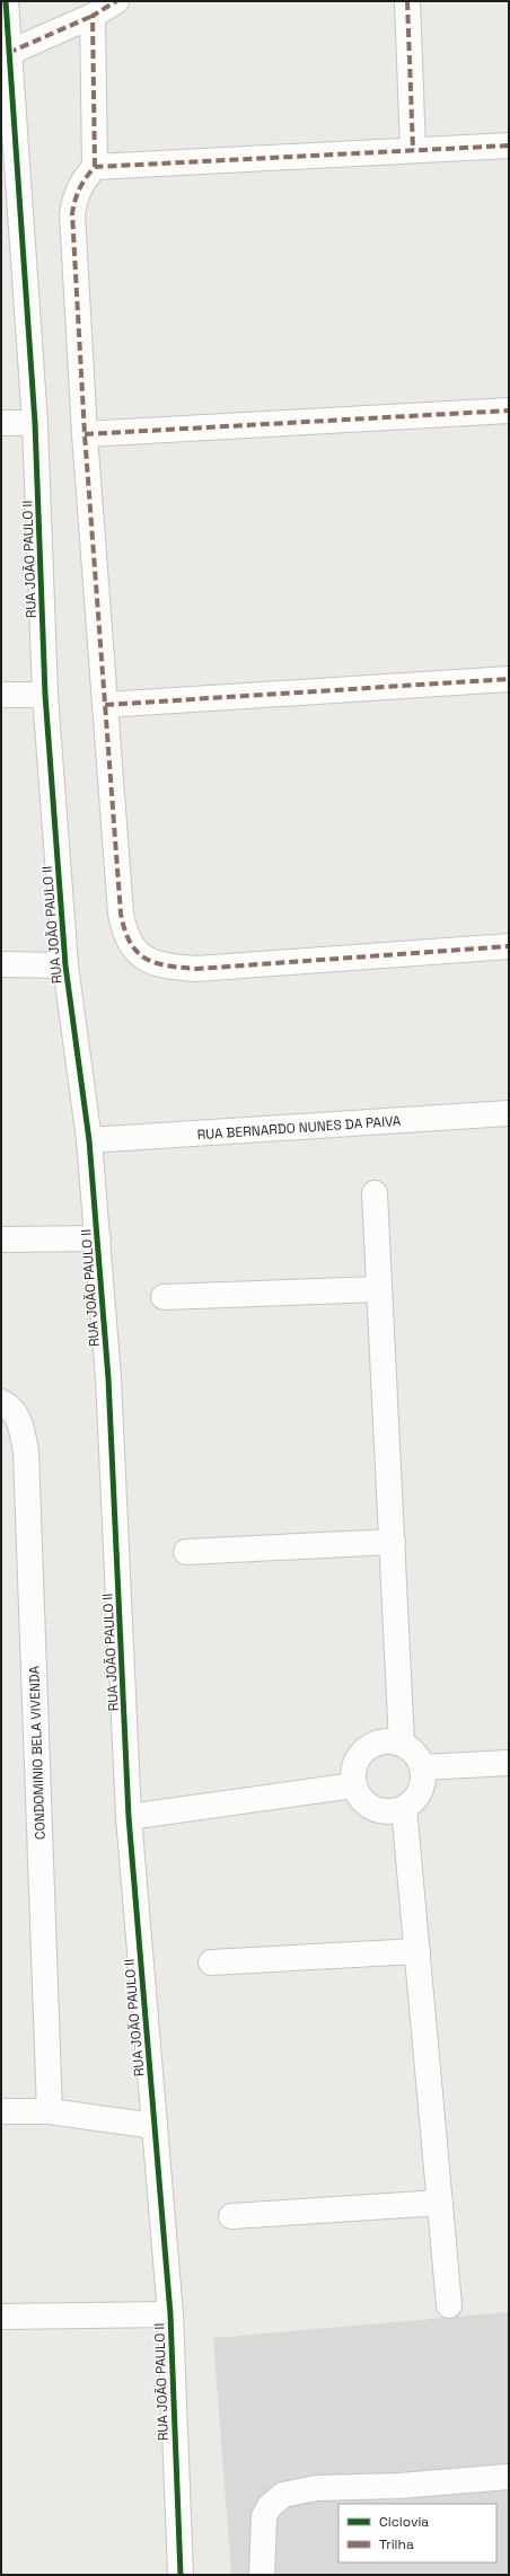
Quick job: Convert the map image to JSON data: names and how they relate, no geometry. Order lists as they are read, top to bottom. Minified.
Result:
{"streets":{"street":["RUA JOÃO PAULO II","RUA BERNARDO NUNES DA PAIVA","CONDOMINIO BELA VIVENDA"]},"crossings":[["RUA JOÃO PAULO II","RUA BERNARDO NUNES DA PAIVA"]],"legend":["Ciclovia","Trilha"]}
